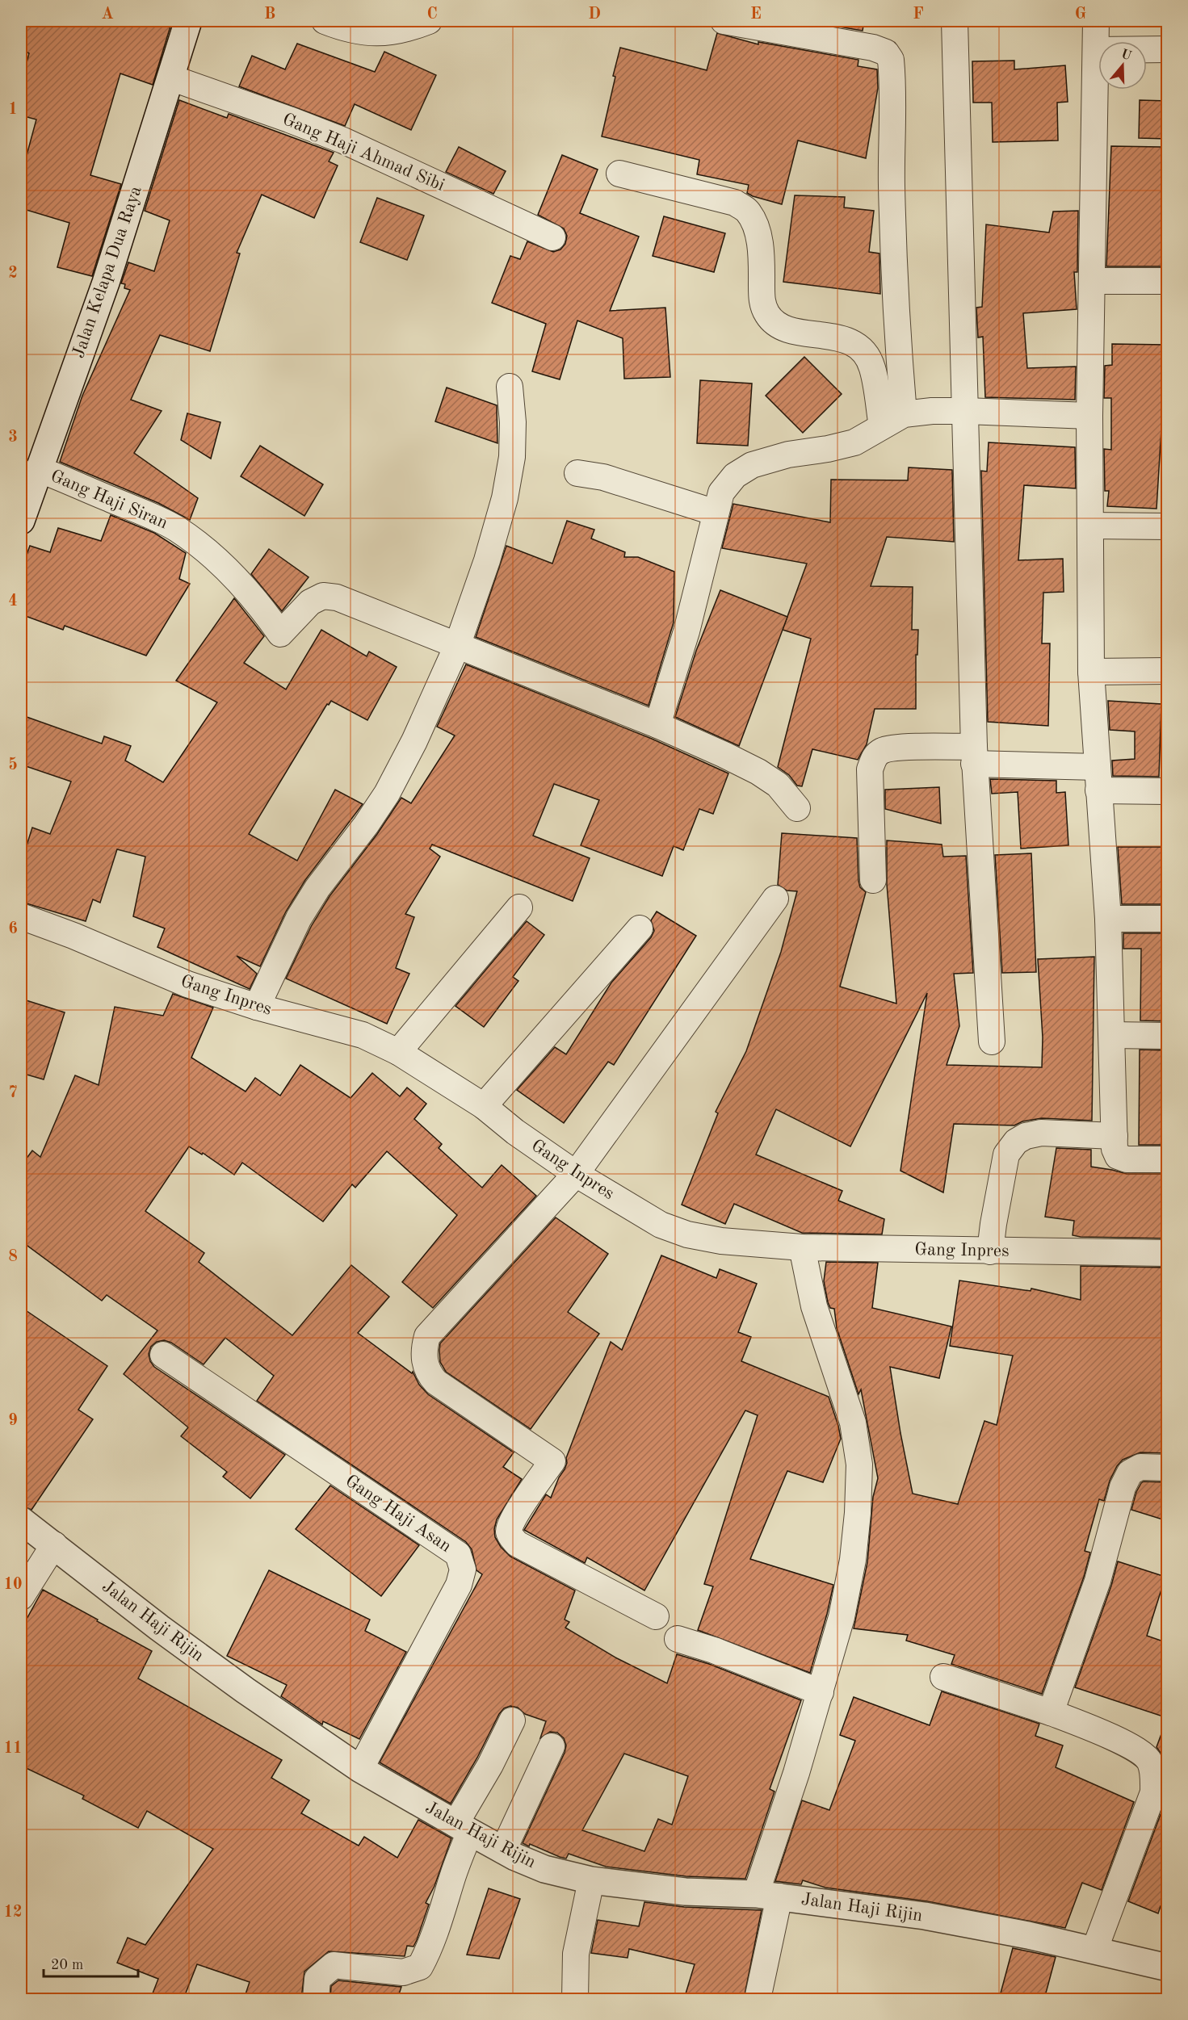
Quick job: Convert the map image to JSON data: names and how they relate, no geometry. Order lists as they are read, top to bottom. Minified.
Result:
{"streets":{"street":["Gang Haji Ahmad Sibi","Jalan Kelapa Dua Raya","Gang Haji Siran","Gang Inpres","Gang Haji Asan","Jalan Haji Rijin"]},"crossings":[["Gang Haji Ahmad Sibi","Jalan Kelapa Dua Raya"],["Jalan Kelapa Dua Raya","Gang Haji Siran"],["Gang Haji Asan","Jalan Haji Rijin"]],"scale_bar":"20 m","north":"top","grid":{"columns":["A","B","C","D","E","F","G"],"rows":["1","2","3","4","5","6","7","8","9","10","11","12"]}}
